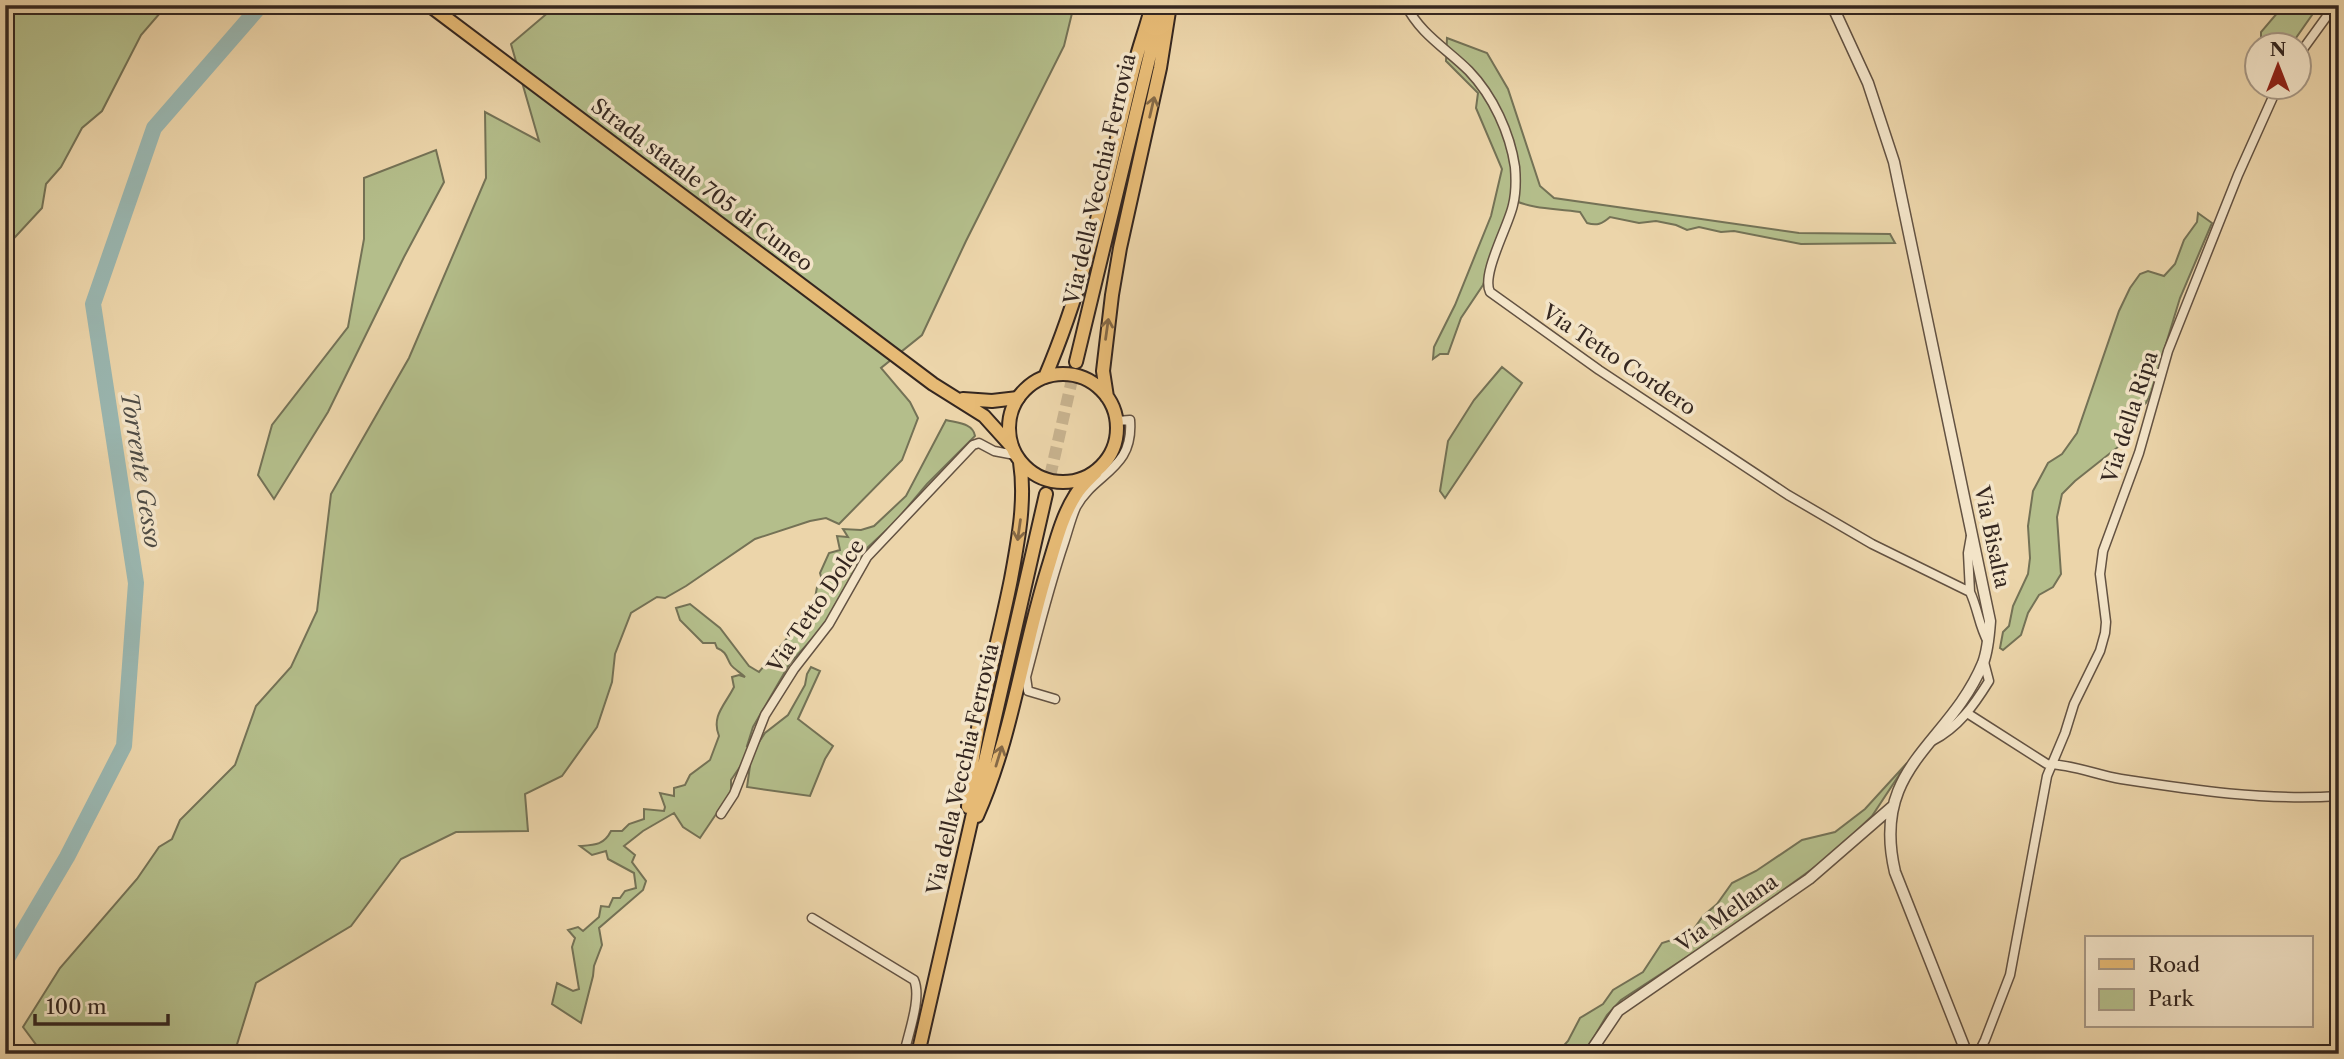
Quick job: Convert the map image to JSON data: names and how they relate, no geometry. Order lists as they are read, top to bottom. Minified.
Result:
{"streets":{"main road":["Via della Vecchia Ferrovia","Strada statale 705 di Cuneo"],"street":["Via Tetto Cordero","Via della Ripa","Via Bisalta","Via Tetto Dolce","Via Mellana"]},"crossings":[["Strada statale 705 di Cuneo","Via Tetto Dolce"],["Via Bisalta","Via Mellana"]],"water":["Torrente Gesso"],"legend":["Road","Park"],"scale_bar":"100 m","north":"top"}
